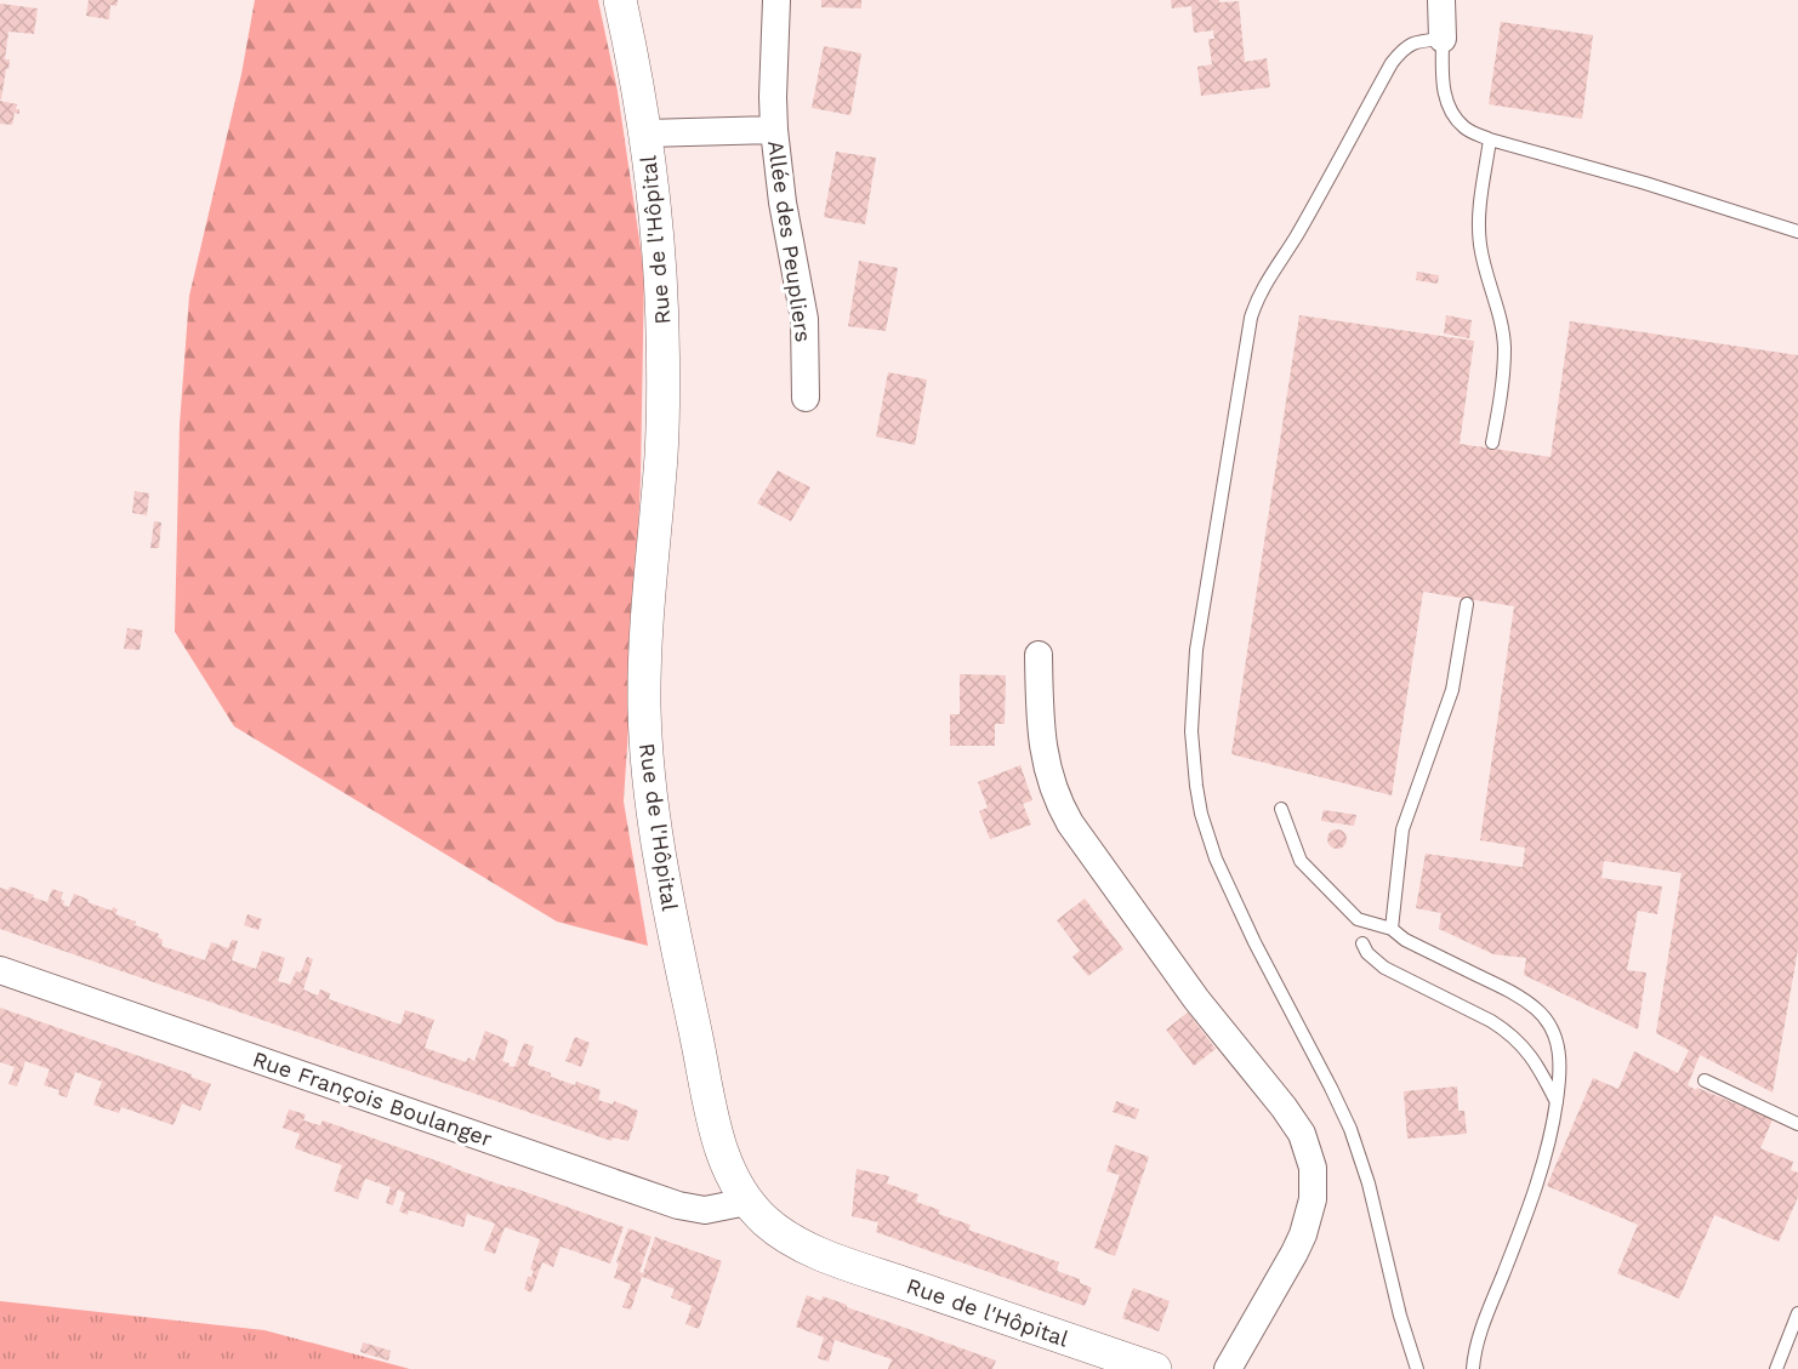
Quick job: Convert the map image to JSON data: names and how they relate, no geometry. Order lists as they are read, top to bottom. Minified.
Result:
{"streets":{"street":["Rue de l'Hôpital","Allée des Peupliers","Rue François Boulanger"]},"crossings":[["Rue de l'Hôpital","Allée des Peupliers"],["Rue de l'Hôpital","Rue François Boulanger"]]}
